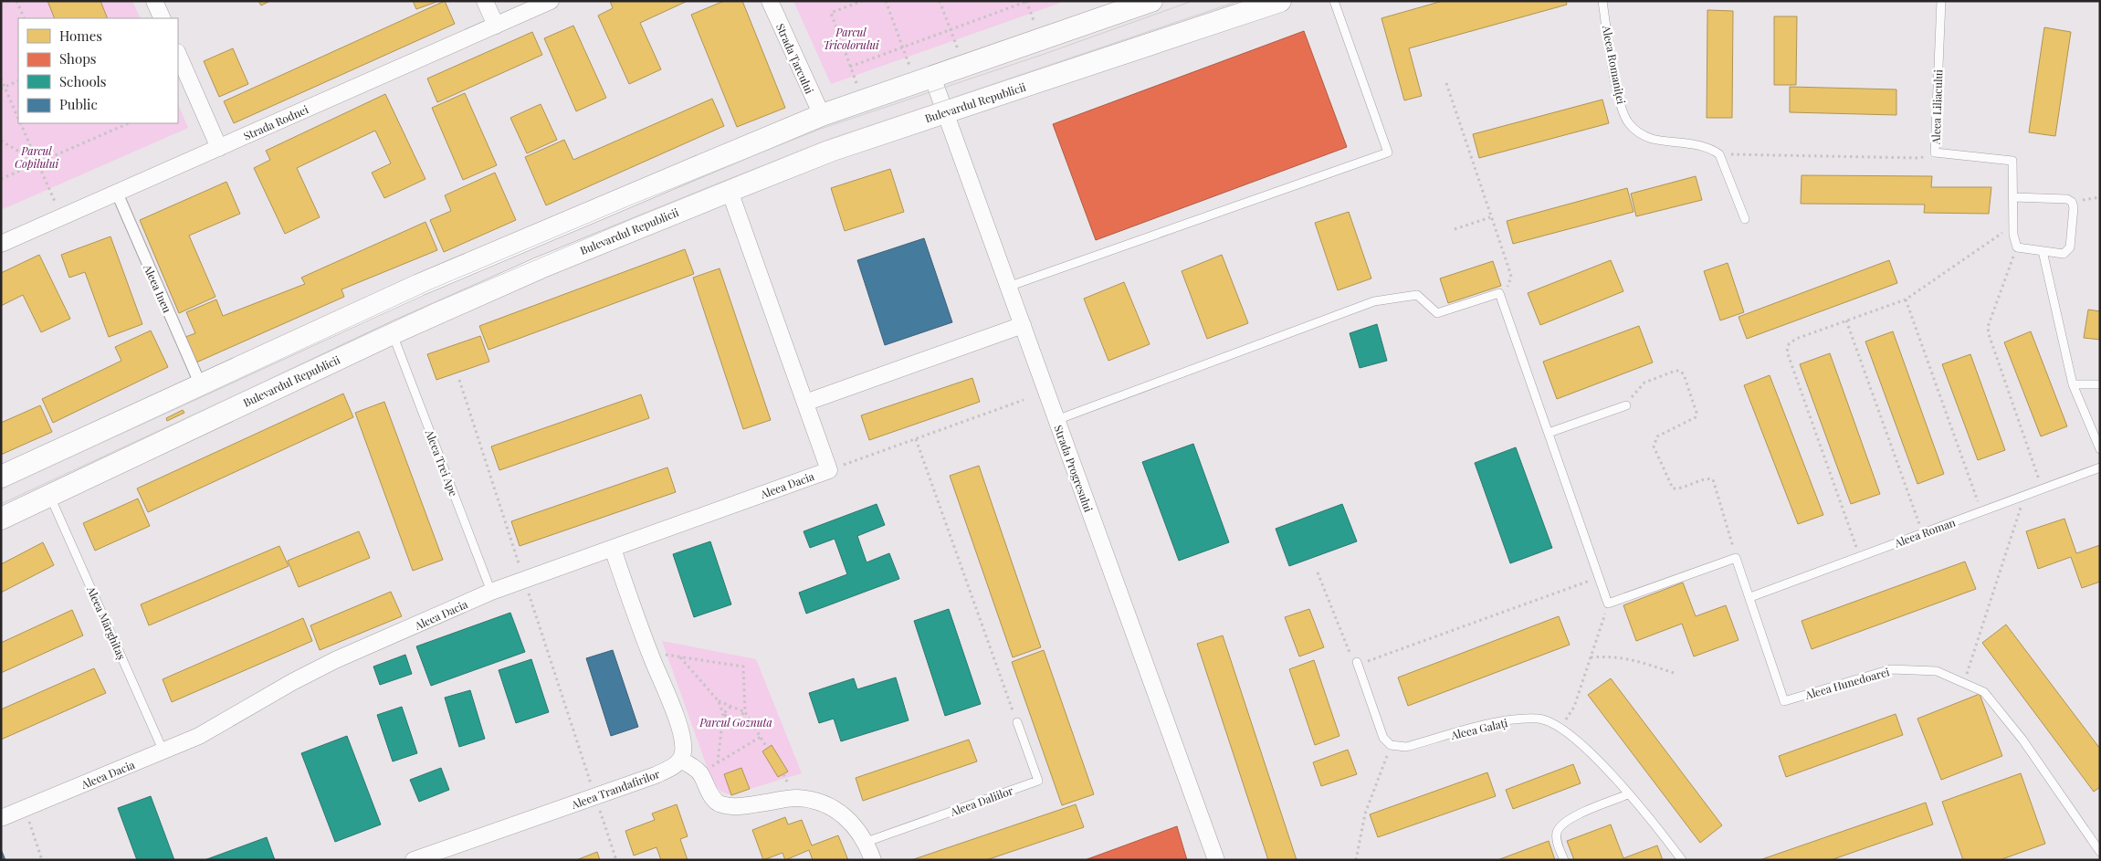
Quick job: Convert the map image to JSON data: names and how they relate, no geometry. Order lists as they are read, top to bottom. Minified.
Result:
{"streets":{"main road":["Bulevardul Republicii"],"street":["Strada Țarcului","Strada Rodnei","Aleea Ineu","Strada Progresului","Aleea Dacia","Aleea Trandafirilor"],"lane":["Aleea Romaniței","Aleea Liliacului","Aleea Trei Ape","Aleea Roman","Aleea Mărghitaș","Aleea Hunedoarei","Aleea Galați","Aleea Daliilor"]},"crossings":[["Bulevardul Republicii","Aleea Trei Ape"],["Bulevardul Republicii","Strada Progresului"],["Bulevardul Republicii","Aleea Dacia"],["Bulevardul Republicii","Aleea Mărghitaș"],["Strada Rodnei","Aleea Ineu"],["Aleea Trei Ape","Aleea Dacia"],["Aleea Dacia","Aleea Mărghitaș"],["Aleea Roman","Aleea Hunedoarei"]],"parks":["Parcul Tricolorului","Parcul Copilului","Parcul Goznuta"],"legend":["Homes","Shops","Schools","Public"]}
